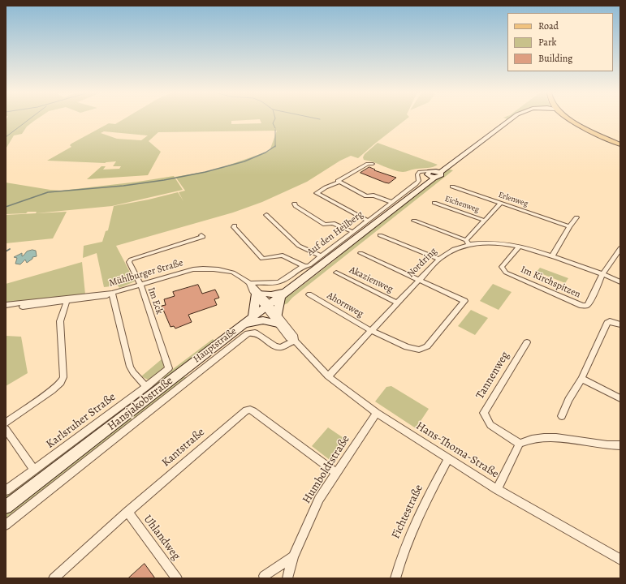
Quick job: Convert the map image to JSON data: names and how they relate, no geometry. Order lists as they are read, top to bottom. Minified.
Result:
{"streets":{"street":["Erlenweg","Eichenweg","Auf den Heilberg","Nordring","Mühlburger Straße","Akazienweg","Im Kirchspitzen","Im Eck","Ahornweg","Hauptstraße","Tannenweg","Hansjakobstraße","Karlsruher Straße","Kantstraße","Hans-Thoma-Straße","Humboldtstraße","Fichtestraße","Uhlandweg"]},"crossings":[["Auf den Heilberg","Mühlburger Straße"],["Auf den Heilberg","Hauptstraße"],["Nordring","Akazienweg"],["Nordring","Im Kirchspitzen"],["Nordring","Ahornweg"],["Nordring","Hans-Thoma-Straße"],["Mühlburger Straße","Im Eck"],["Im Eck","Karlsruher Straße"],["Hauptstraße","Hans-Thoma-Straße"],["Hansjakobstraße","Hans-Thoma-Straße"],["Kantstraße","Humboldtstraße"],["Kantstraße","Uhlandweg"],["Hans-Thoma-Straße","Humboldtstraße"],["Hans-Thoma-Straße","Fichtestraße"]],"legend":["Road","Park","Building"]}
